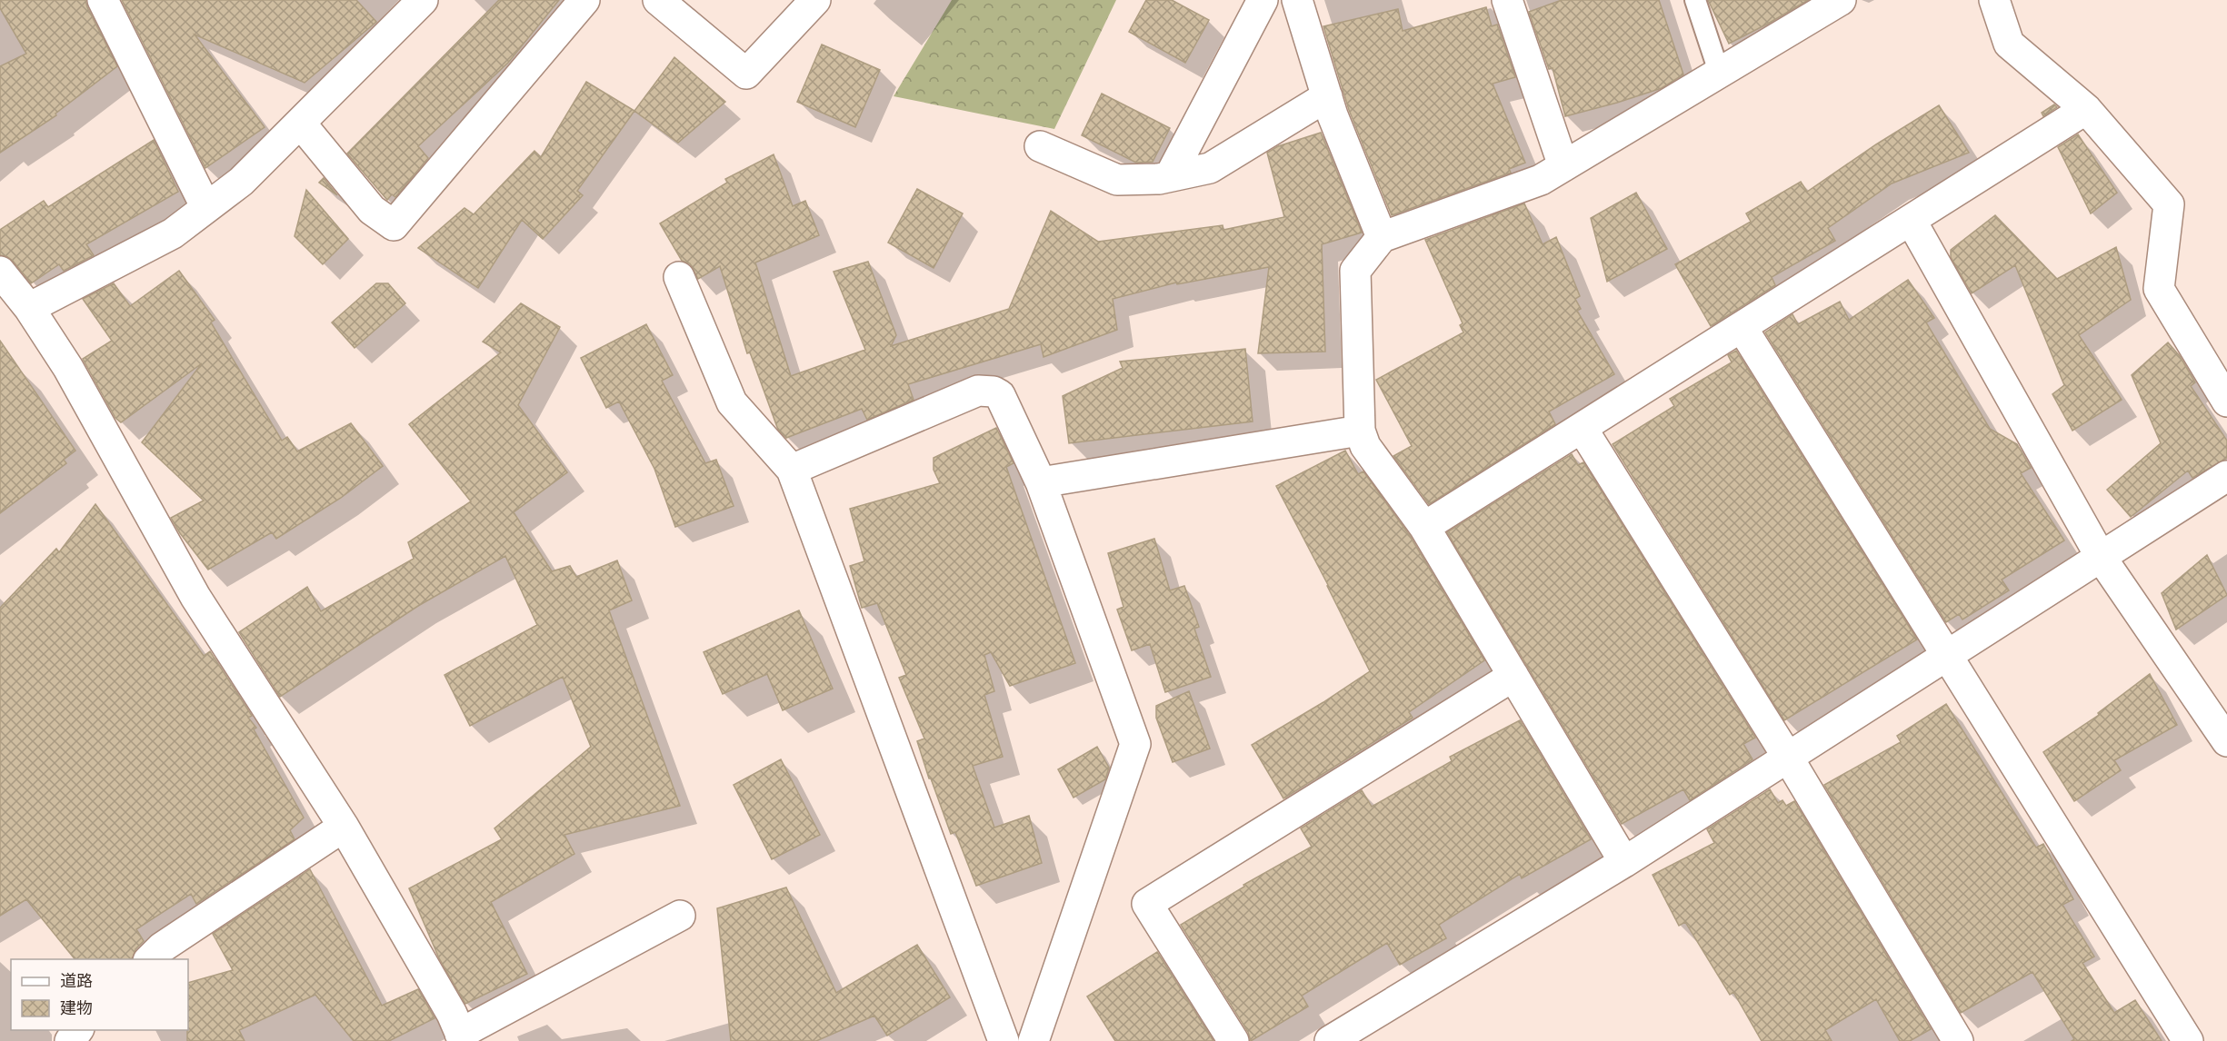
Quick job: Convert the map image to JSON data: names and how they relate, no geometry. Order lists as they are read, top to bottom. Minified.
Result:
{"legend":["道路","建物"]}
